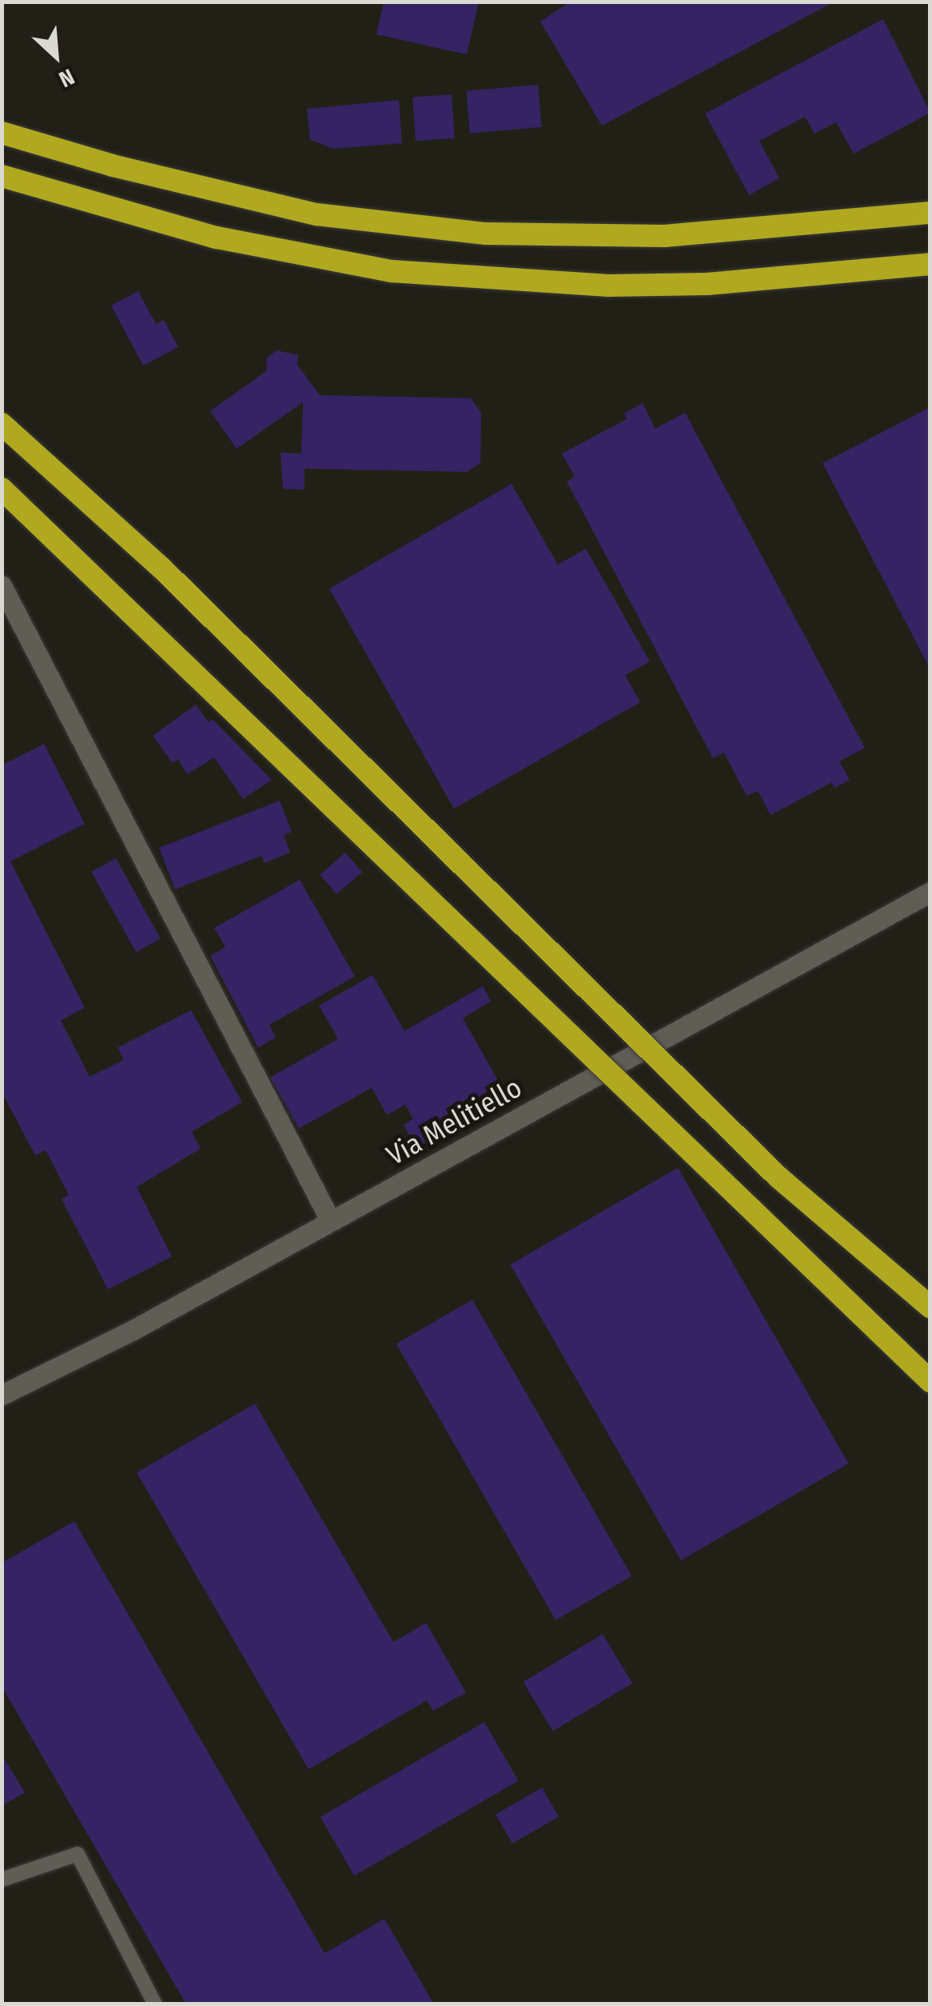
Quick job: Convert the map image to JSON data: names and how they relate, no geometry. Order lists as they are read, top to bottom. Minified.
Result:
{"streets":{"street":["Via Melitiello"]},"north":"bottom right"}
